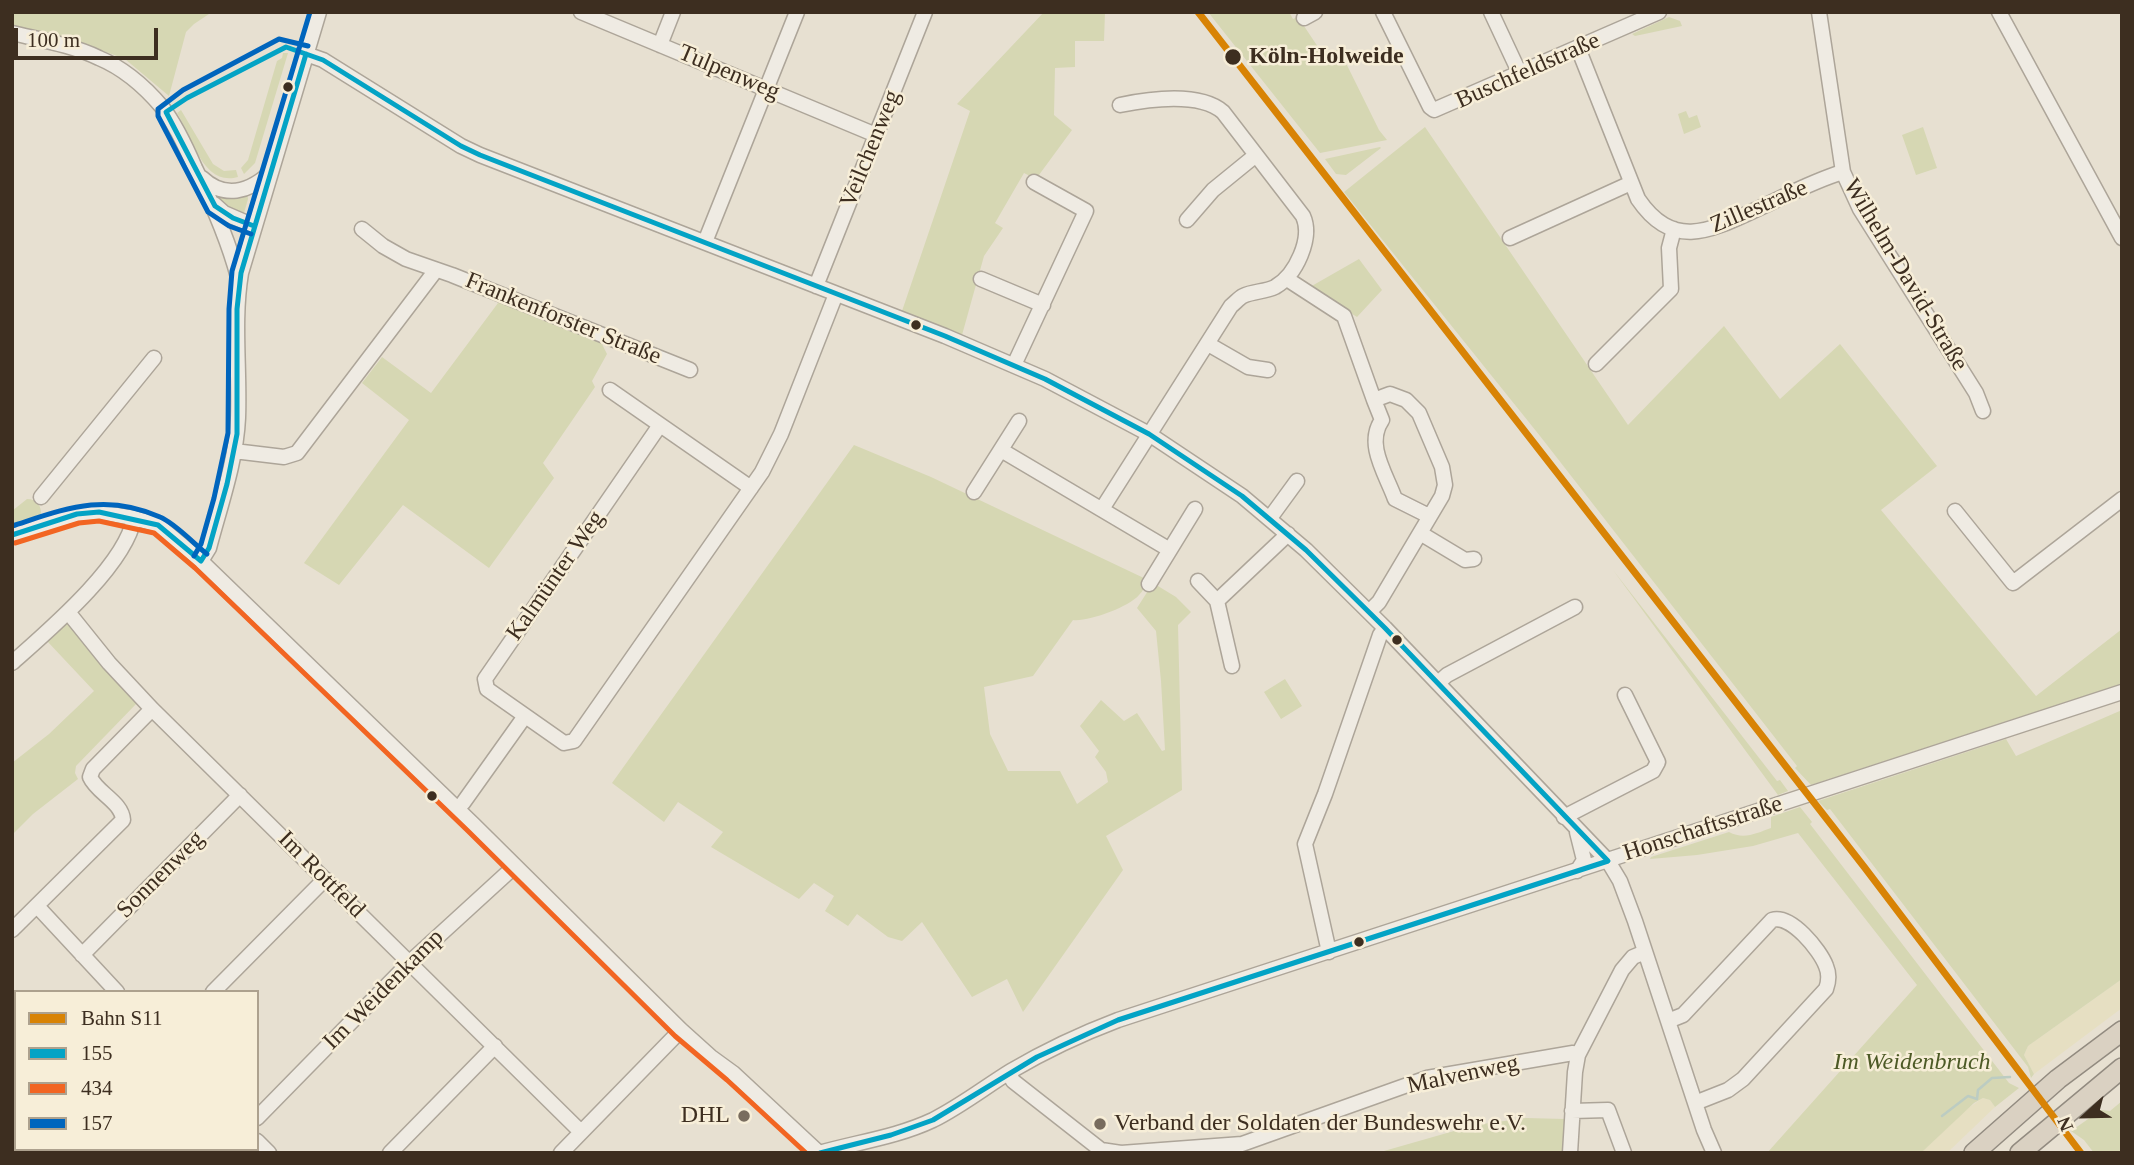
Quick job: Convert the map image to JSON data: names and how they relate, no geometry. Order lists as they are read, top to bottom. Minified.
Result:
{"streets":{"street":["Buschfeldstraße","Tulpenweg","Veilchenweg","Zillestraße","Wilhelm-David-Straße","Frankenforster Straße","Kalmünter Weg","Honschaftsstraße","Sonnenweg","Im Rottfeld","Im Weidenkamp","Malvenweg"]},"crossings":[["Buschfeldstraße","Zillestraße"],["Tulpenweg","Veilchenweg"],["Zillestraße","Wilhelm-David-Straße"],["Honschaftsstraße","Malvenweg"],["Sonnenweg","Im Rottfeld"],["Im Rottfeld","Im Weidenkamp"]],"parks":["Im Weidenbruch"],"places":["Köln-Holweide","DHL","Verband der Soldaten der Bundeswehr e.V."],"lines":["rail line S11","transit line 157","transit line 155","transit line 434"],"legend":["Bahn S11","155","434","157"],"scale_bar":"100 m","north":"left"}
